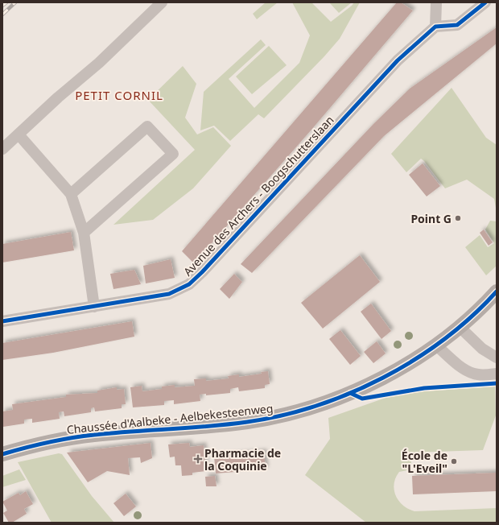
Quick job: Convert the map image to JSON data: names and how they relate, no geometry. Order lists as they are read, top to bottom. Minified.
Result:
{"streets":{"main road":["Chaussée d'Aalbeke - Aelbekesteenweg"],"street":["Avenue des Archers - Boogschutterslaan"]},"districts":["PETIT CORNIL"],"places":{"other":["Point G","École de \"L'Eveil\""],"health":["Pharmacie de la Coquinie"]}}
